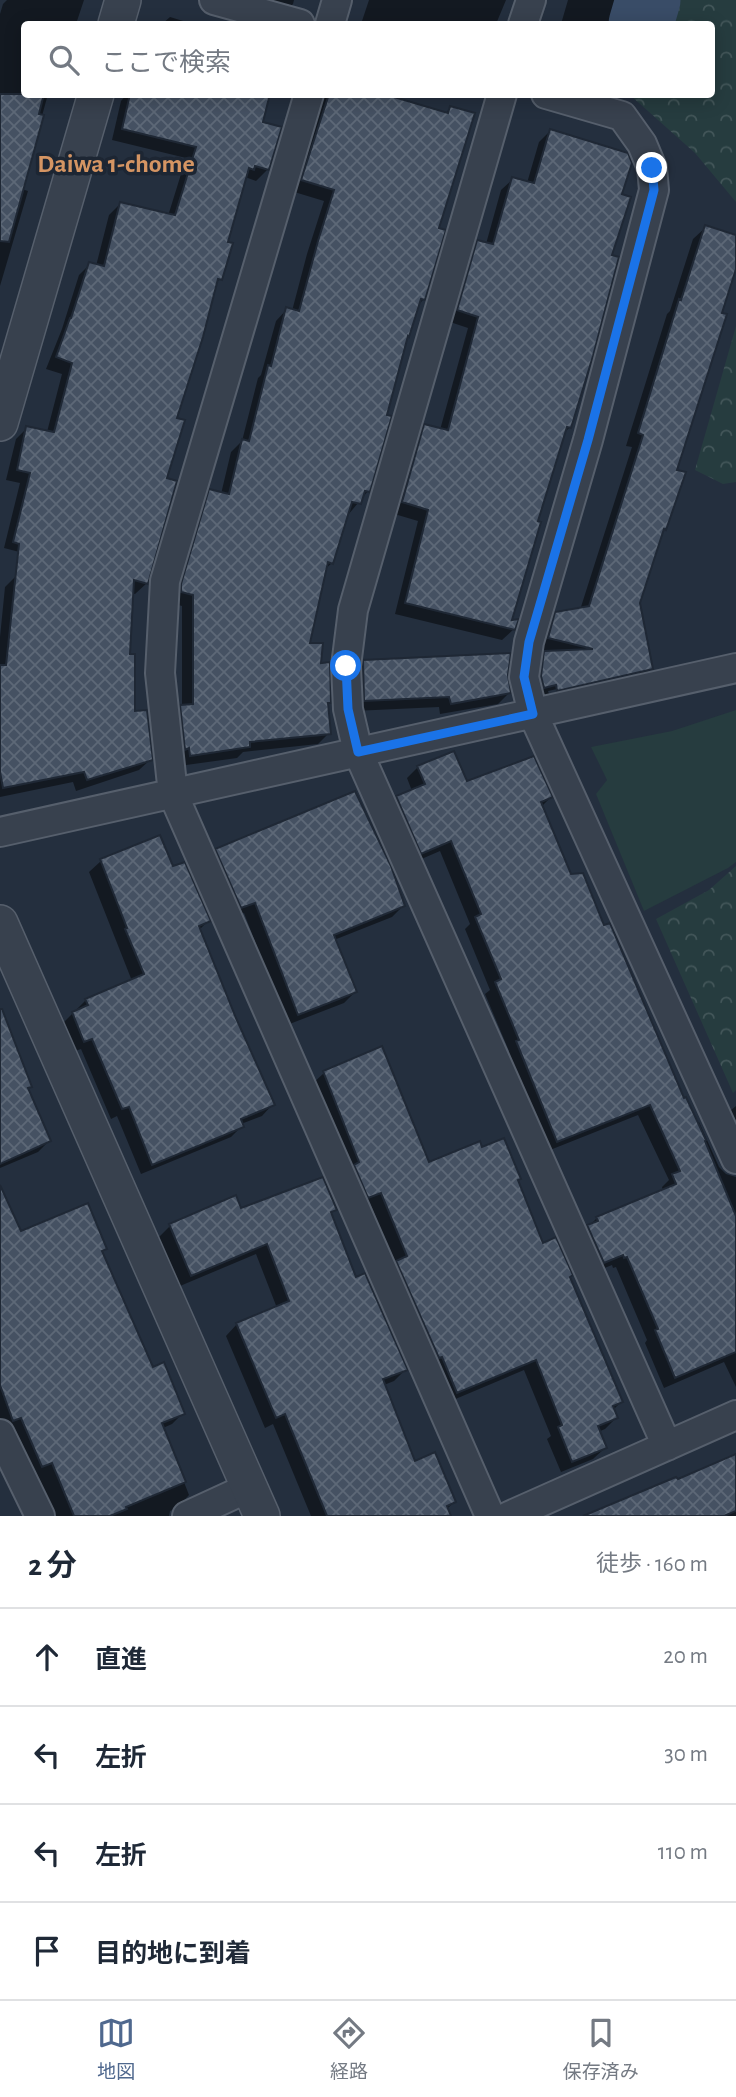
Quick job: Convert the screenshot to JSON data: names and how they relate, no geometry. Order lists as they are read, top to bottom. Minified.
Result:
{"districts":["Daiwa 1-chome"],"page":{"search":"ここで検索","heading":["2 分","徒歩 · 160 m"],"list":[["直進","20 m"],["左折","30 m"],["左折","110 m"],"目的地に到着"],"nav":["地図","経路","保存済み"]}}
